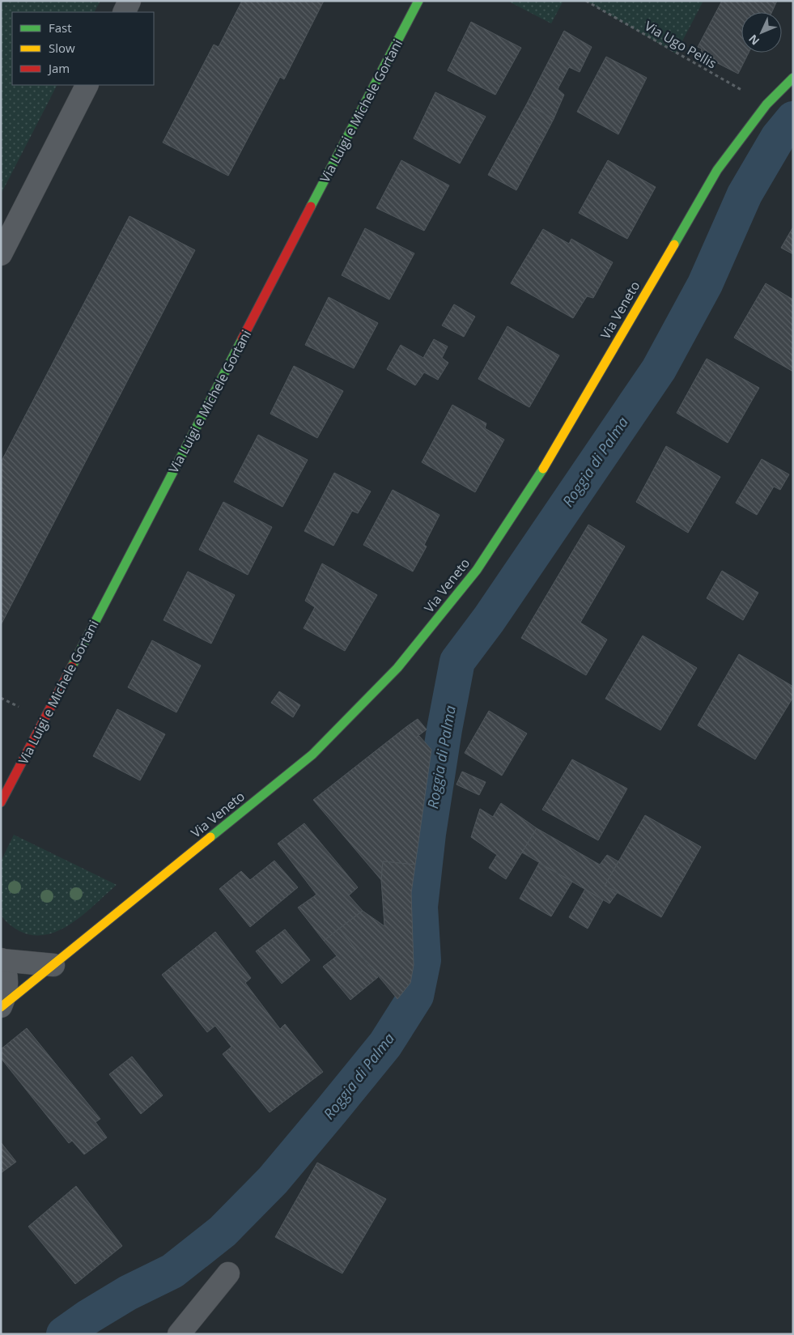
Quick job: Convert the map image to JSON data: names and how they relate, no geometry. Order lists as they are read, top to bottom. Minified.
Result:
{"streets":{"street":["Via Luigi e Michele Gortani","Via Veneto"],"path":["Via Ugo Pellis"]},"crossings":[["Via Ugo Pellis","Via Veneto"]],"water":["Roggia di Palma"],"legend":["Fast","Slow","Jam"],"north":"bottom left"}
